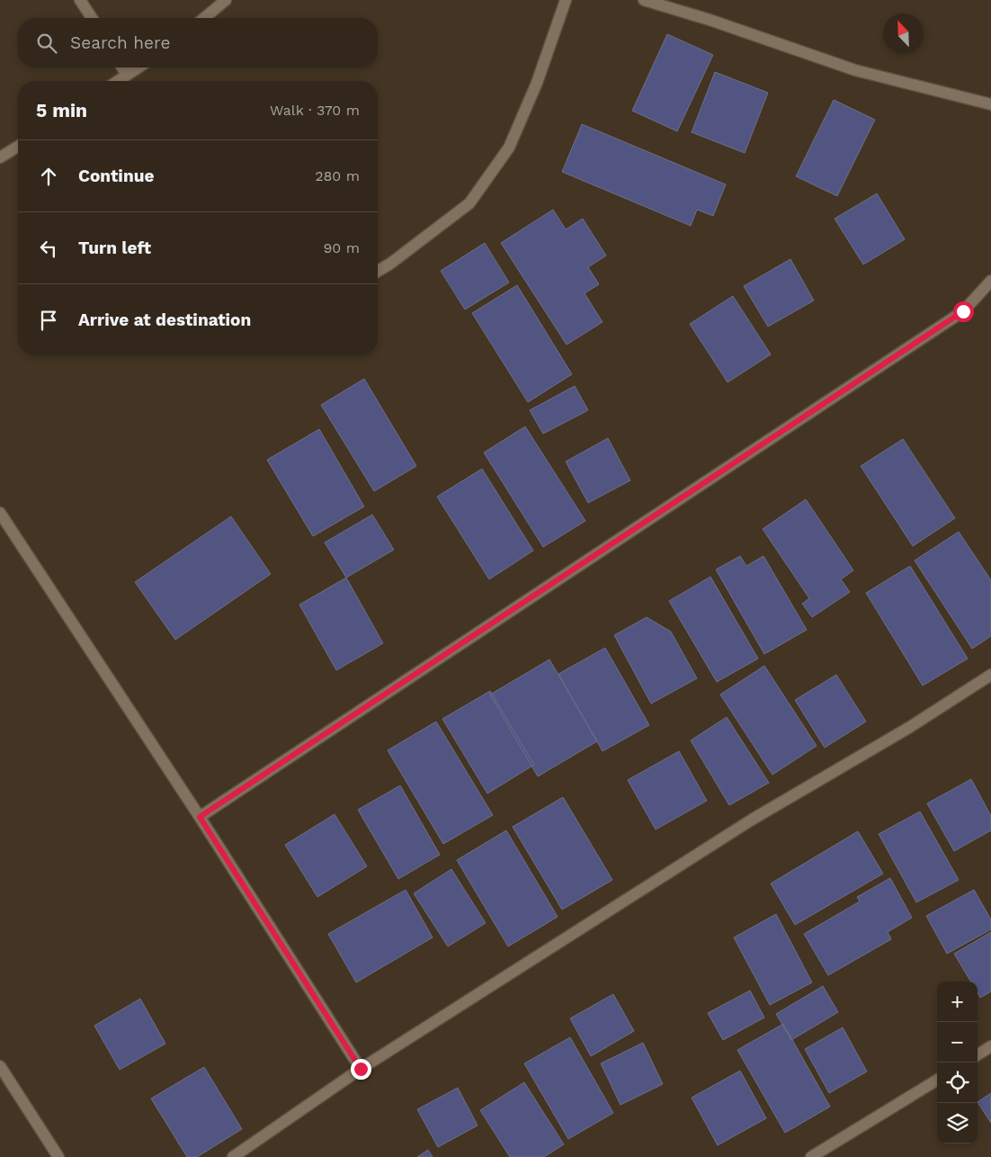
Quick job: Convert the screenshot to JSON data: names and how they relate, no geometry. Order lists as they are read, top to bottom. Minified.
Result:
{"north":"top left","page":{"search":"Search here","heading":["5 min","Walk · 370 m"],"list":[["Continue","280 m"],["Turn left","90 m"],"Arrive at destination"],"map_buttons":["+","−"]}}
